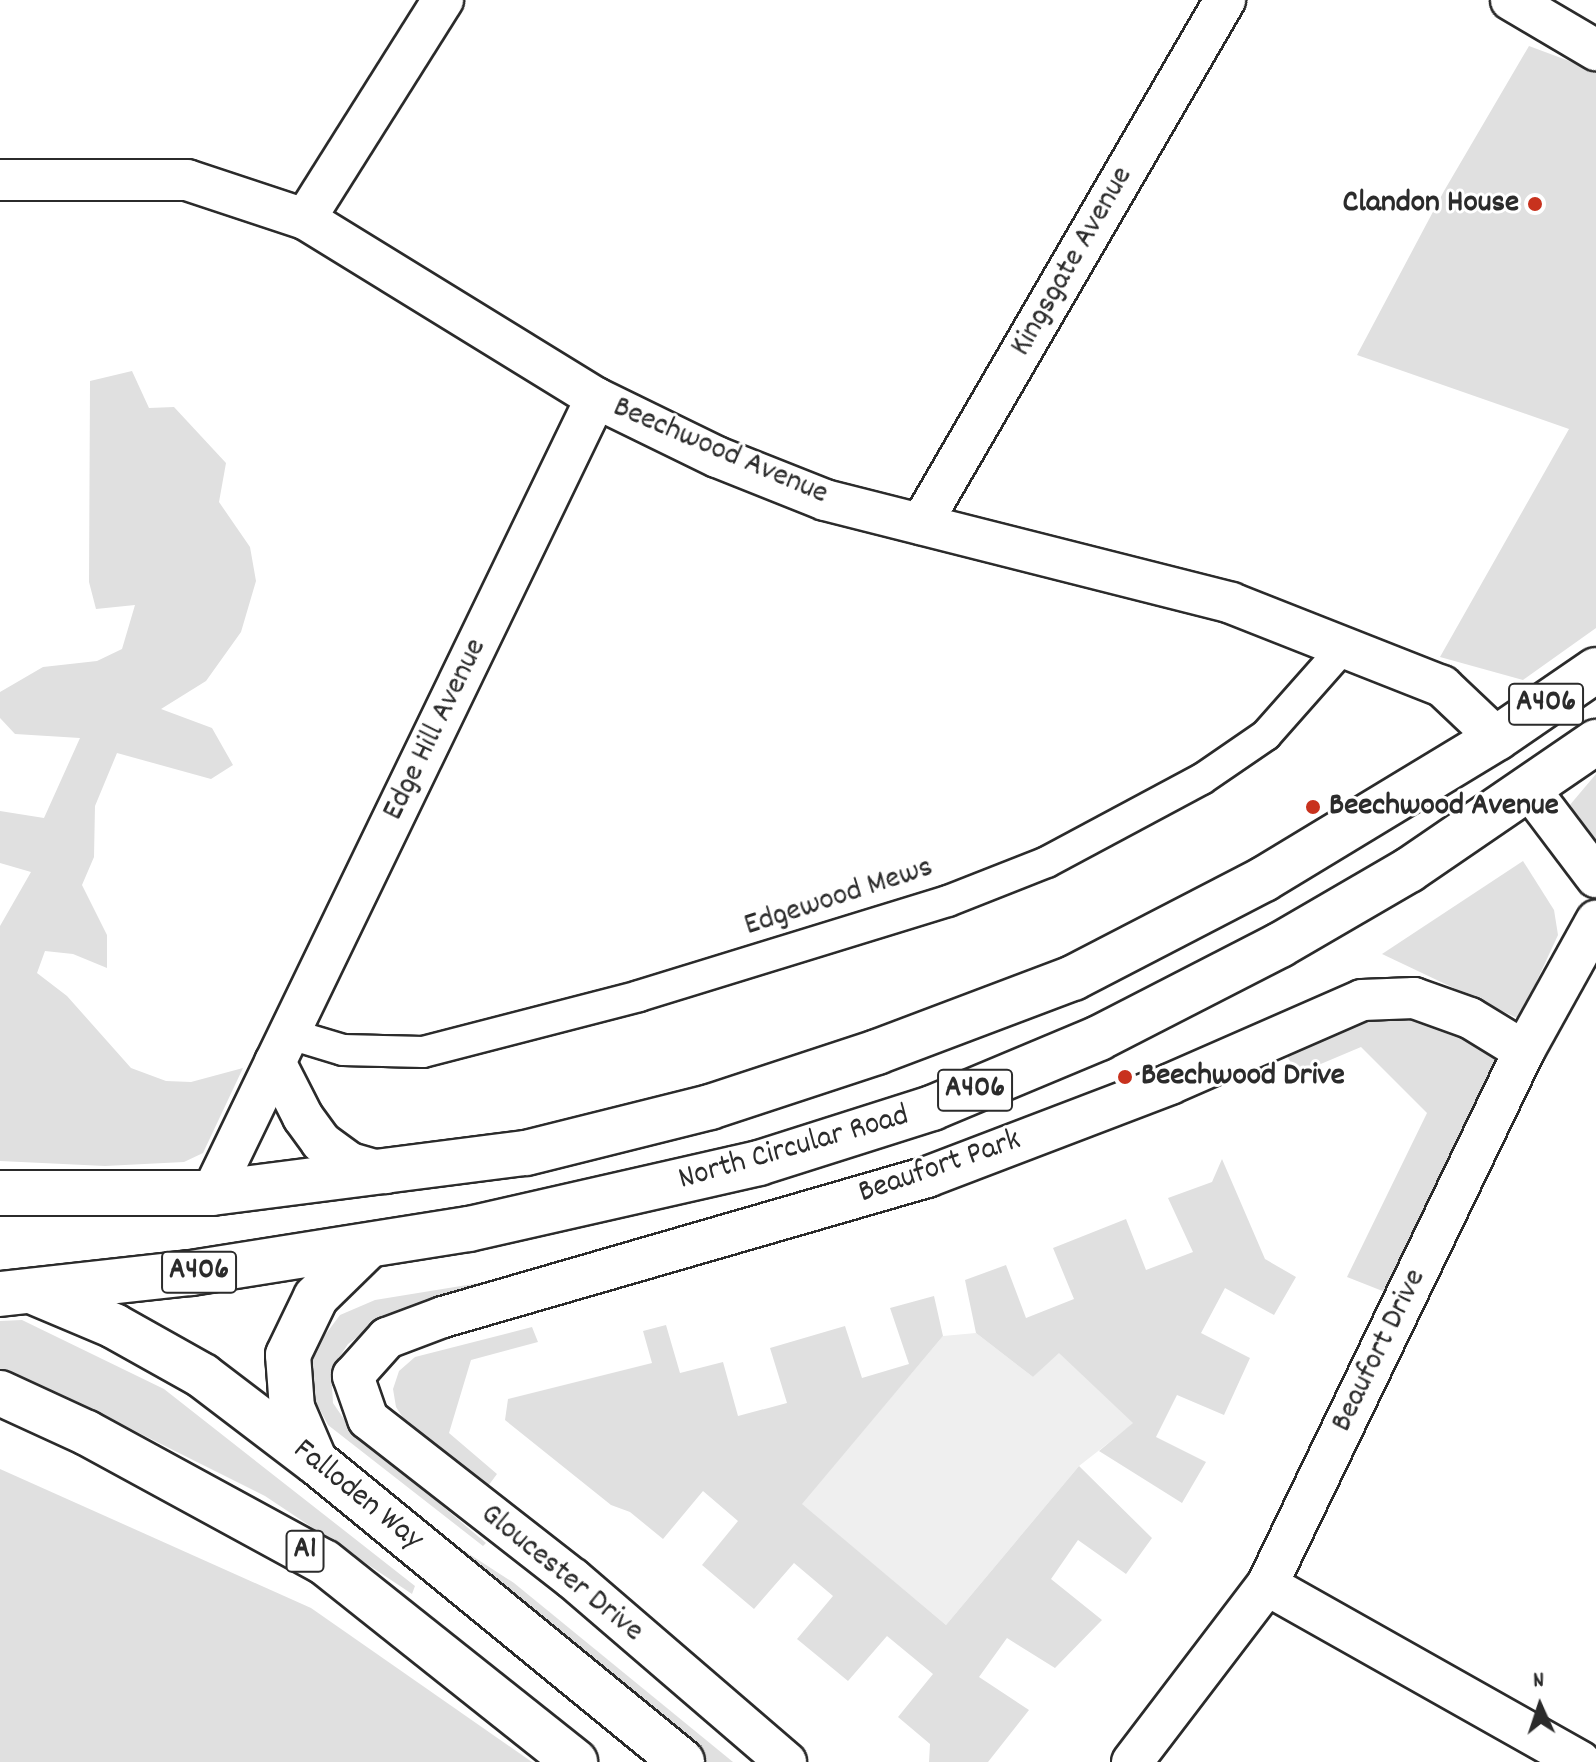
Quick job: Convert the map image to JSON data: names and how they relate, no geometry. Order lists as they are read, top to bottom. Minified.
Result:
{"streets":{"highway":["A406","North Circular Road","Falloden Way","A1"],"street":["Kingsgate Avenue","Beechwood Avenue","Edge Hill Avenue","Edgewood Mews","Beaufort Park","Beaufort Drive","Gloucester Drive"]},"crossings":[["Kingsgate Avenue","Beechwood Avenue"],["Beechwood Avenue","Edge Hill Avenue"],["Beechwood Avenue","Edgewood Mews"],["Beechwood Avenue","North Circular Road"],["Edge Hill Avenue","Edgewood Mews"],["Edge Hill Avenue","North Circular Road"],["North Circular Road","Falloden Way"],["Beaufort Park","Beaufort Drive"],["Beaufort Park","Gloucester Drive"]],"places":["Clandon House","Beechwood Avenue","Beechwood Drive"],"north":"top"}
